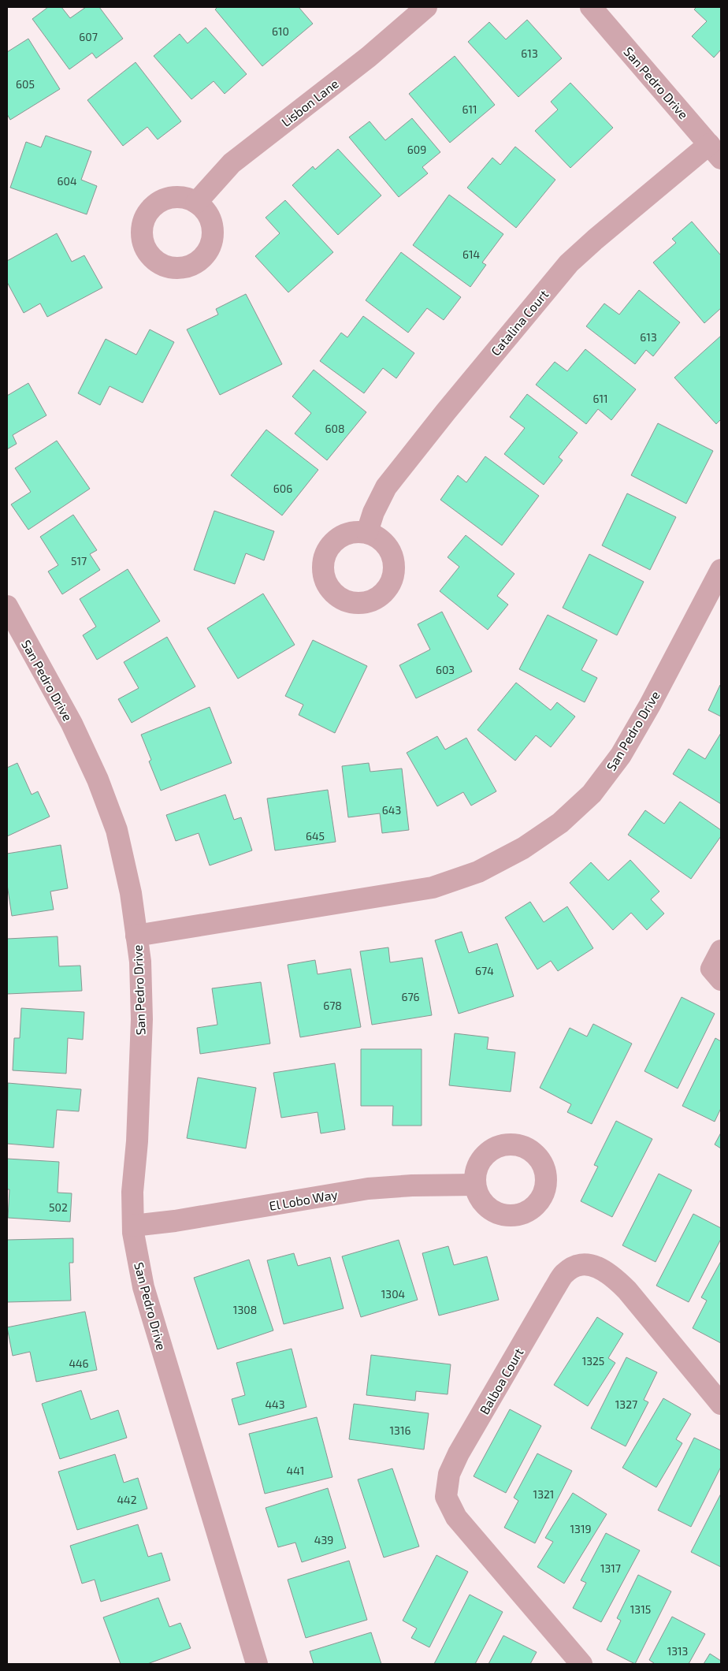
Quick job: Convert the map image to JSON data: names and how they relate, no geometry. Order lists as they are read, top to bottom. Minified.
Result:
{"streets":{"street":["San Pedro Drive","Lisbon Lane","Catalina Court","El Lobo Way","Balboa Court"]},"crossings":[["San Pedro Drive","Catalina Court"],["San Pedro Drive","El Lobo Way"]],"house_numbers":["610","607","613","605","611","609","604","614","613","611","608","606","517","603","643","645","674","676","678","502","1304","1308","1325","446","443","1327","1316","441","1321","442","1319","439","1317","1315","1313"]}
